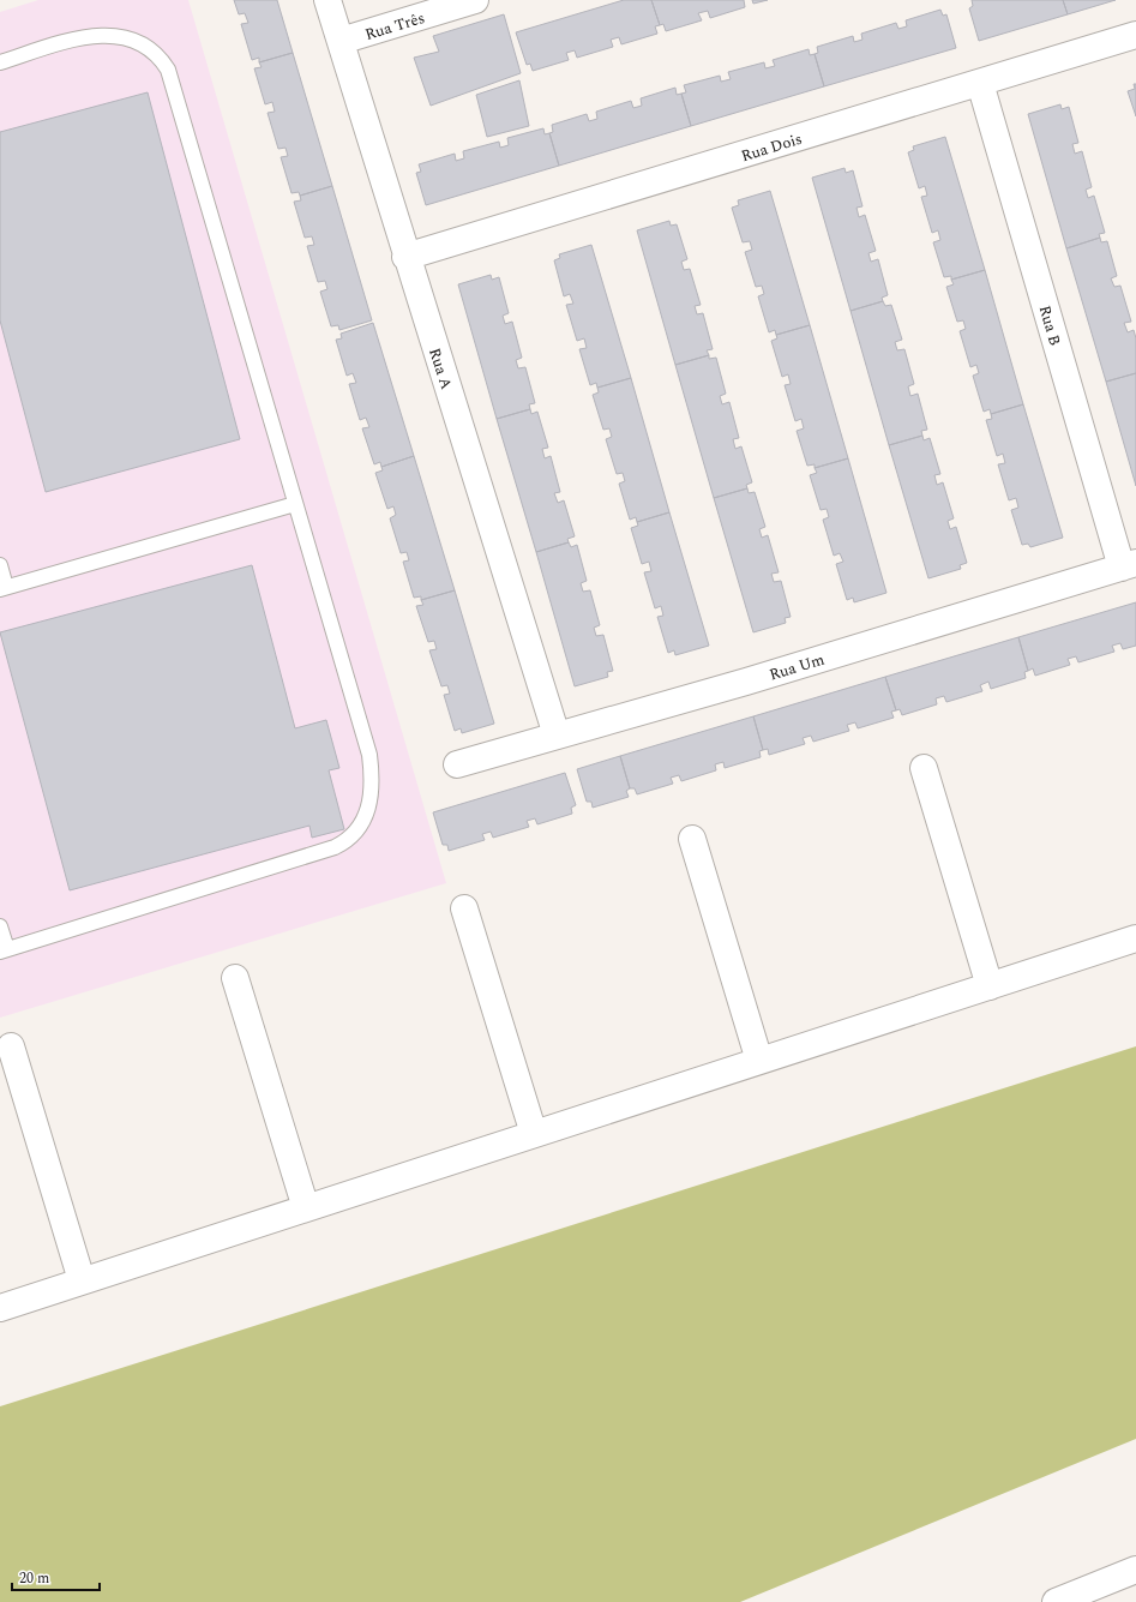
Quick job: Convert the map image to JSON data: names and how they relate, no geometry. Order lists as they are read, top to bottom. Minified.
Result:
{"streets":{"street":["Rua Três","Rua Dois","Rua B","Rua A","Rua Um"]},"crossings":[["Rua Três","Rua A"],["Rua Dois","Rua B"],["Rua Dois","Rua A"],["Rua B","Rua Um"],["Rua A","Rua Um"]],"scale_bar":"20 m"}
